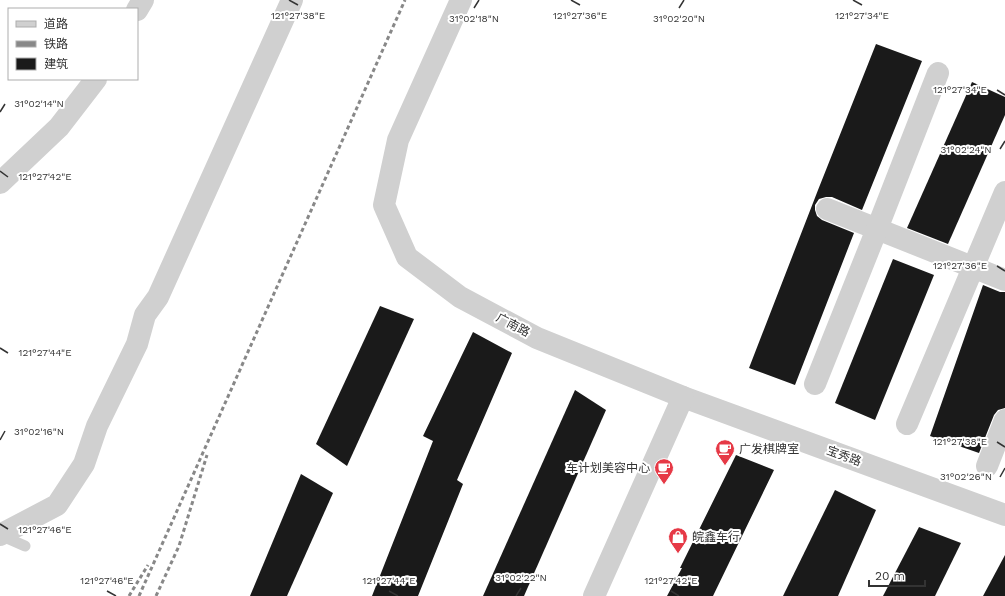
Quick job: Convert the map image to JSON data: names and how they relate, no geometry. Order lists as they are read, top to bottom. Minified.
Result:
{"streets":{"street":["广南路","宝秀路"]},"crossings":[["广南路","宝秀路"]],"places":{"cafe":["广发棋牌室","车计划美容中心"],"shop":["皖鑫车行"]},"legend":["道路","铁路","建筑"],"scale_bar":"20 m","coordinates":["121°27'38\"E","121°27'36\"E","121°27'34\"E","31°02'18\"N","31°02'20\"N","31°02'14\"N","31°02'24\"N","121°27'42\"E","121°27'44\"E","31°02'16\"N","31°02'26\"N","121°27'46\"E","31°02'22\"N"]}
